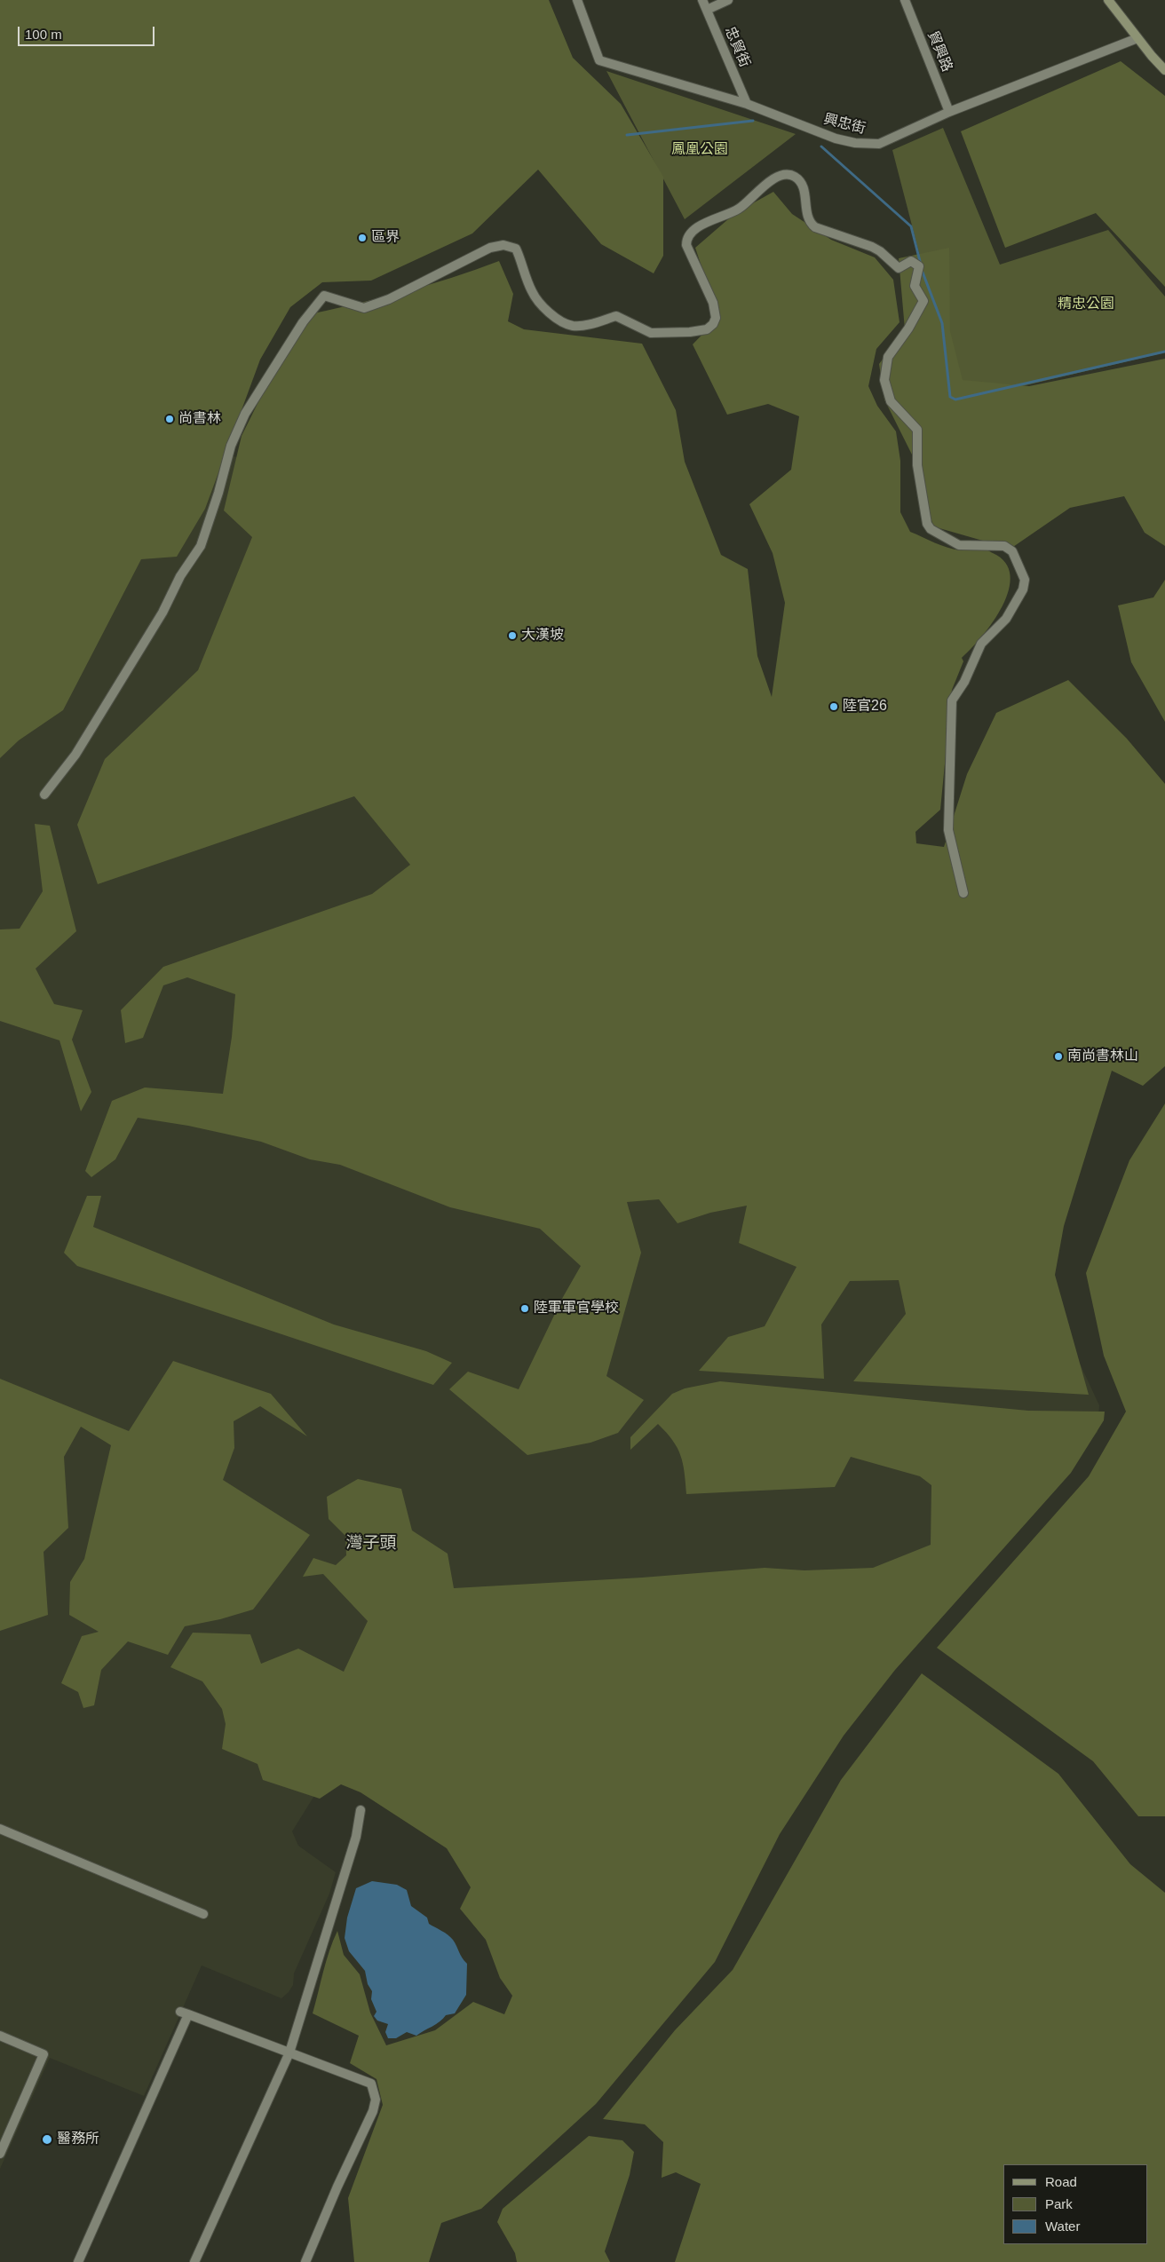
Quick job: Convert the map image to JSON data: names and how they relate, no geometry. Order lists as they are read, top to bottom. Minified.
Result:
{"streets":{"street":["忠貿街","貿興路","興忠街"]},"crossings":[["忠貿街","興忠街"],["貿興路","興忠街"]],"districts":["灣子頭"],"parks":["鳳凰公園","精忠公園"],"places":["區界","尚書林","大漢坡","陸官26","南尚書林山","陸軍軍官學校","醫務所"],"legend":["Road","Park","Water"],"scale_bar":"100 m"}
